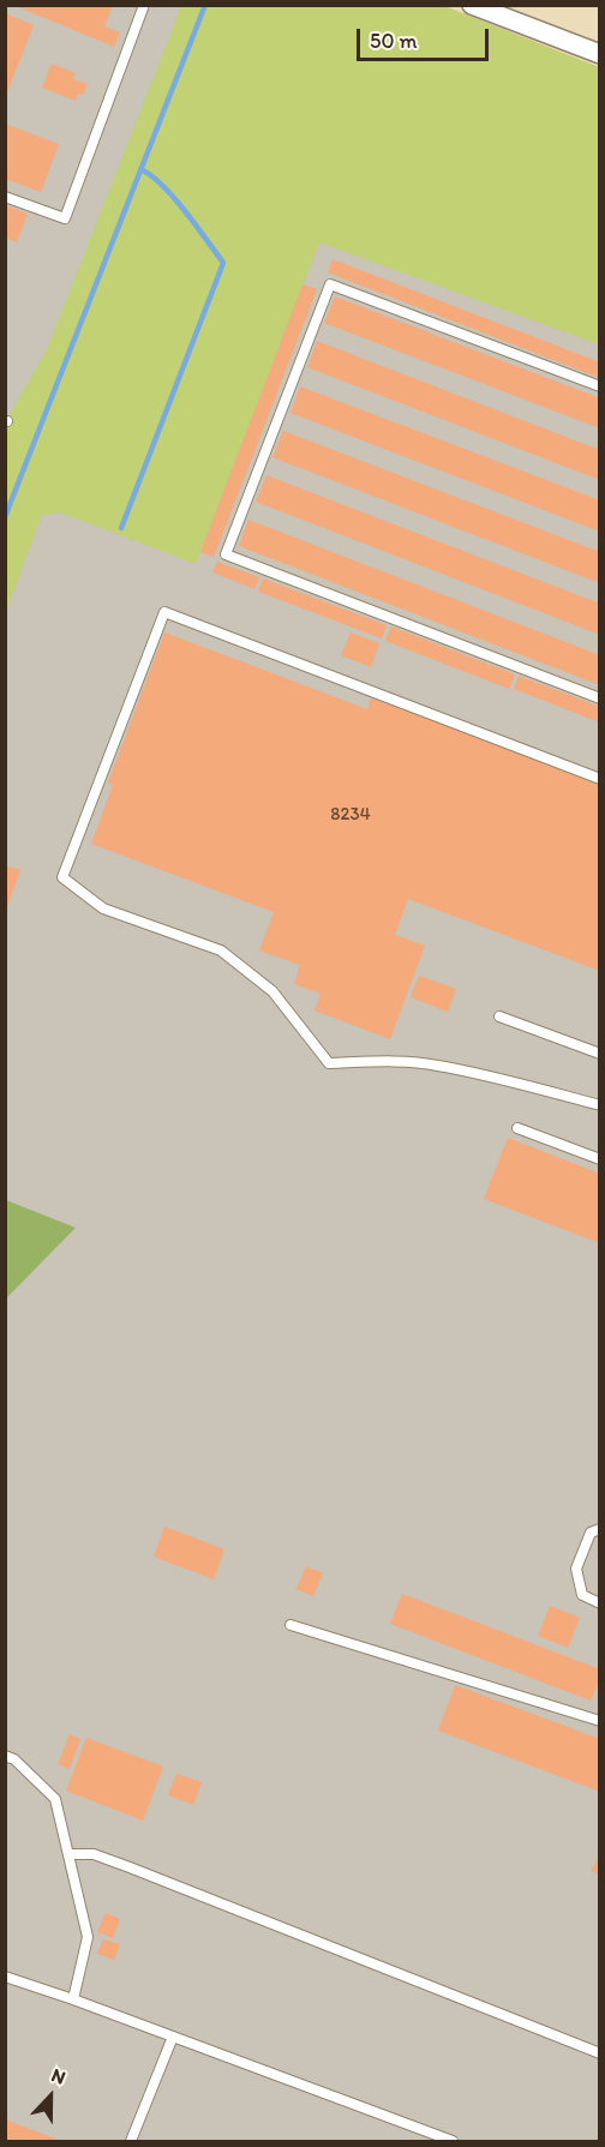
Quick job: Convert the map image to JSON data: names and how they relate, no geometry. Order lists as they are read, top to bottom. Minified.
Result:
{"house_numbers":["8234"],"scale_bar":"50 m","north":"top"}
